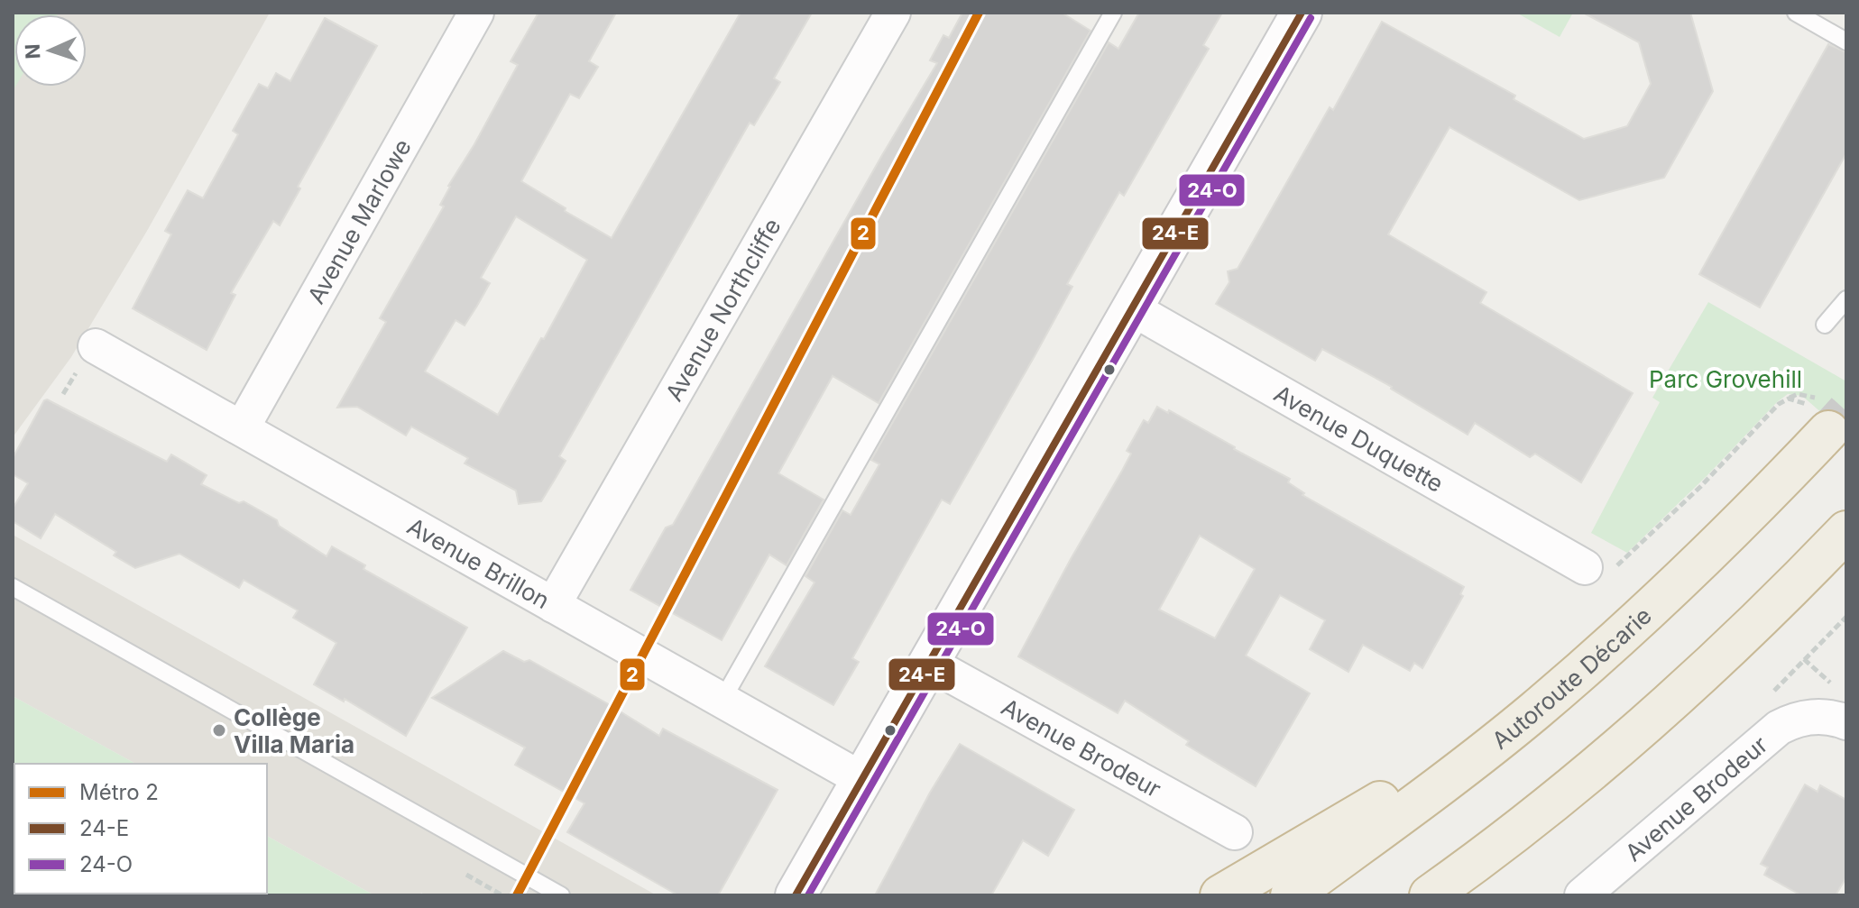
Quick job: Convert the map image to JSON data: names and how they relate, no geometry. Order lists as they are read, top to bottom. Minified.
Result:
{"streets":{"highway":["Autoroute Décarie"],"street":["Avenue Marlowe","Avenue Northcliffe","Avenue Duquette","Avenue Brillon","Avenue Brodeur"]},"crossings":[["Avenue Marlowe","Avenue Brillon"],["Avenue Northcliffe","Avenue Brillon"]],"parks":["Parc Grovehill"],"places":["Collège Villa Maria"],"lines":["metro line 2","transit line 24-E","transit line 24-O"],"legend":["Métro 2","24-E","24-O"],"north":"left"}
